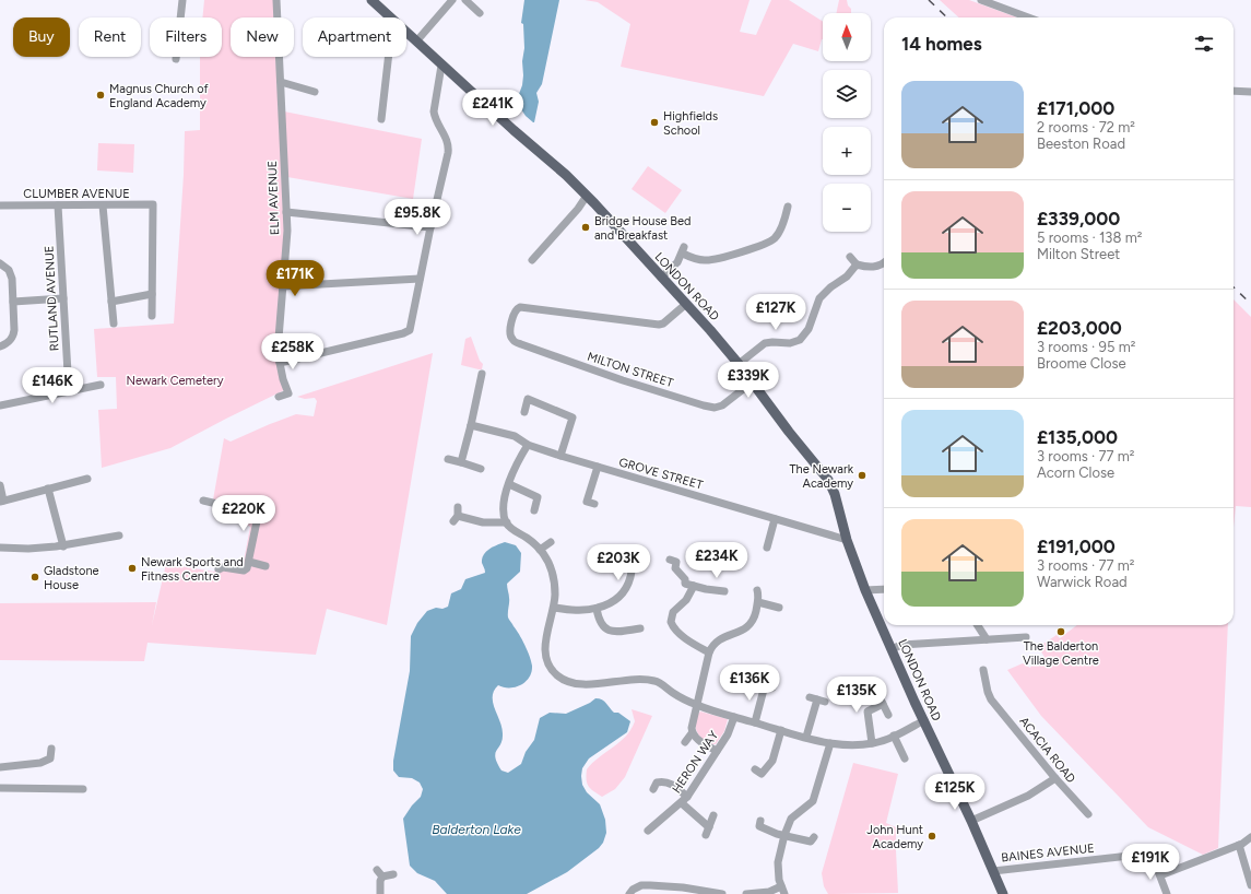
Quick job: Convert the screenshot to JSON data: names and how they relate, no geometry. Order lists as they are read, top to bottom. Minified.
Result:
{"streets":{"main road":["LONDON ROAD"],"street":["CLUMBER AVENUE","ELM AVENUE","RUTLAND AVENUE","MILTON STREET","GROVE STREET","ACACIA ROAD","HERON WAY","BAINES AVENUE"]},"crossings":[["CLUMBER AVENUE","RUTLAND AVENUE"],["LONDON ROAD","MILTON STREET"],["LONDON ROAD","GROVE STREET"],["LONDON ROAD","BAINES AVENUE"]],"water":["Balderton Lake"],"parks":["Newark Cemetery"],"places":["Magnus Church of England Academy","Highfields School","Bridge House Bed and Breakfast","The Newark Academy","Newark Sports and Fitness Centre","Gladstone House","The Balderton Village Centre","John Hunt Academy"],"north":"top","page":{"map_buttons":["+","−"],"chip":["Buy","Rent","Filters","New","Apartment"],"heading":"14 homes","list":[{"name":"£171,000","note":"2 rooms · 72 m² · Beeston Road"},{"name":"£339,000","note":"5 rooms · 138 m² · Milton Street"},{"name":"£203,000","note":"3 rooms · 95 m² · Broome Close"},{"name":"£135,000","note":"3 rooms · 77 m² · Acorn Close"},{"name":"£191,000","note":"3 rooms · 77 m² · Warwick Road"}],"price":["£241K","£95.8K","£171K","£127K","£258K","£339K","£146K","£220K","£234K","£203K","£136K","£135K","£125K","£191K"]}}
